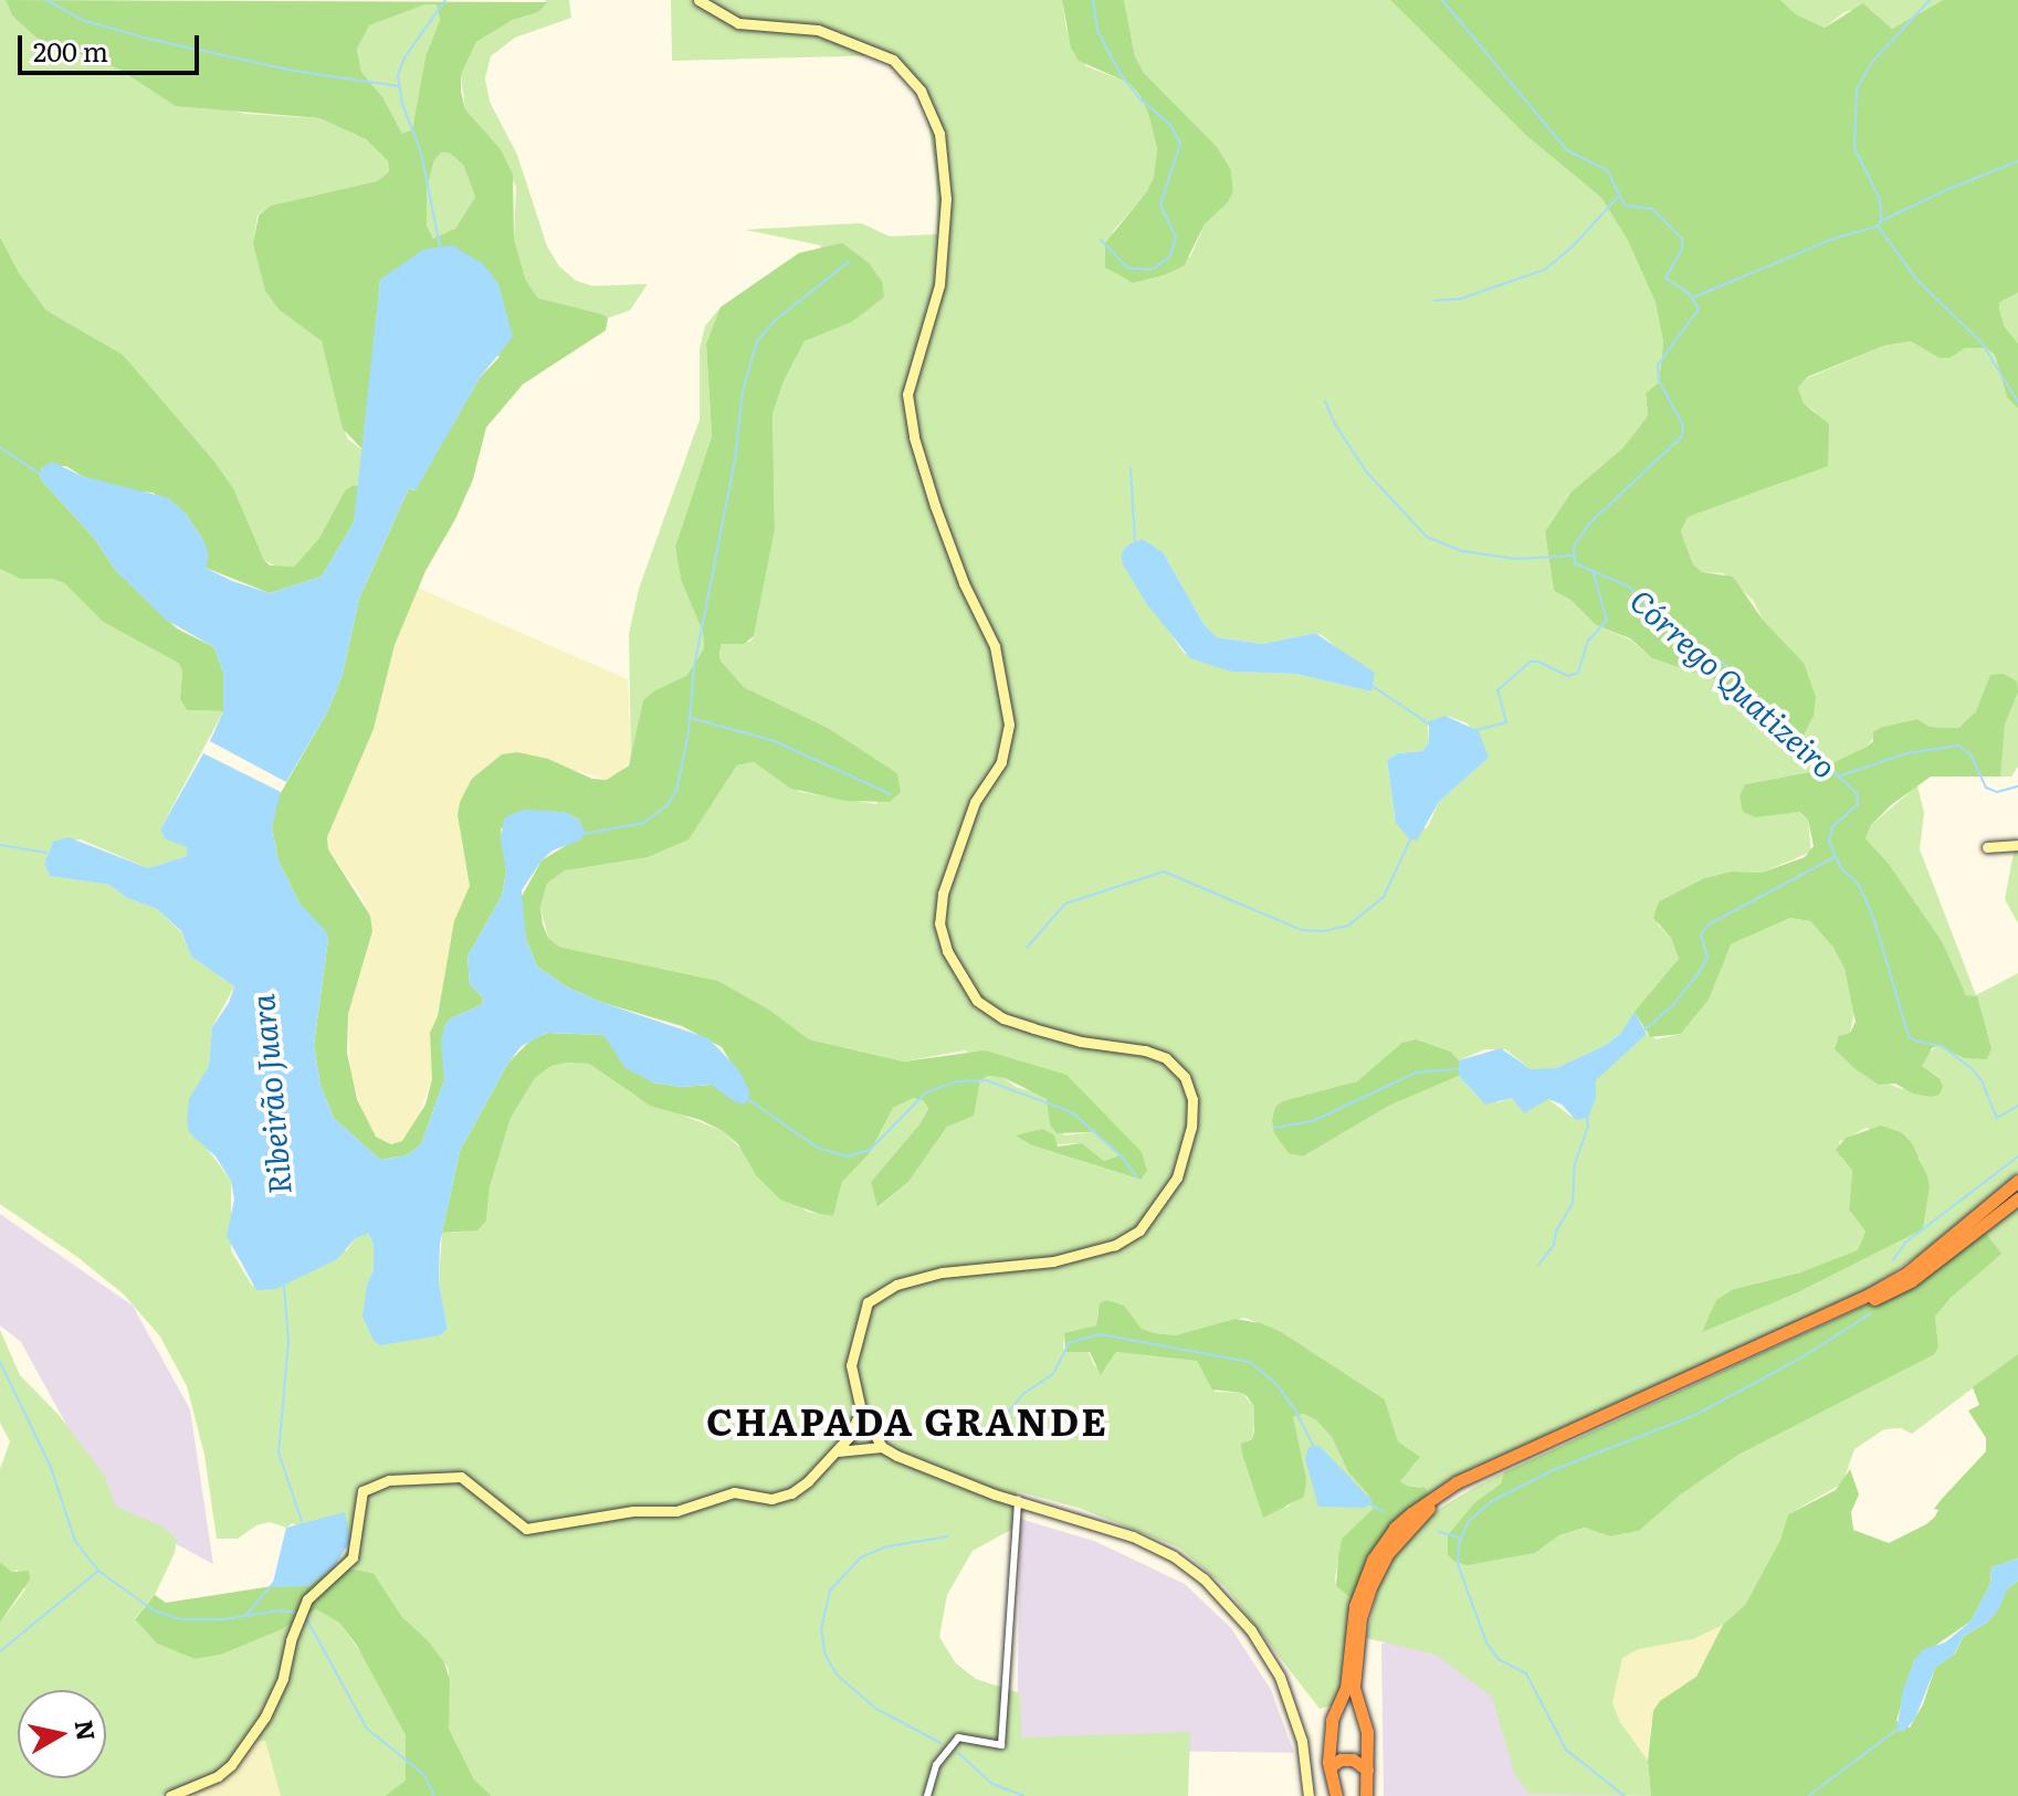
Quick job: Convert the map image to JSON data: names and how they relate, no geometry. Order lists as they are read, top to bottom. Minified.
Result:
{"districts":["CHAPADA GRANDE"],"water":["Córrego Quatizeiro","Ribeirão Juara"],"scale_bar":"200 m","north":"right"}
